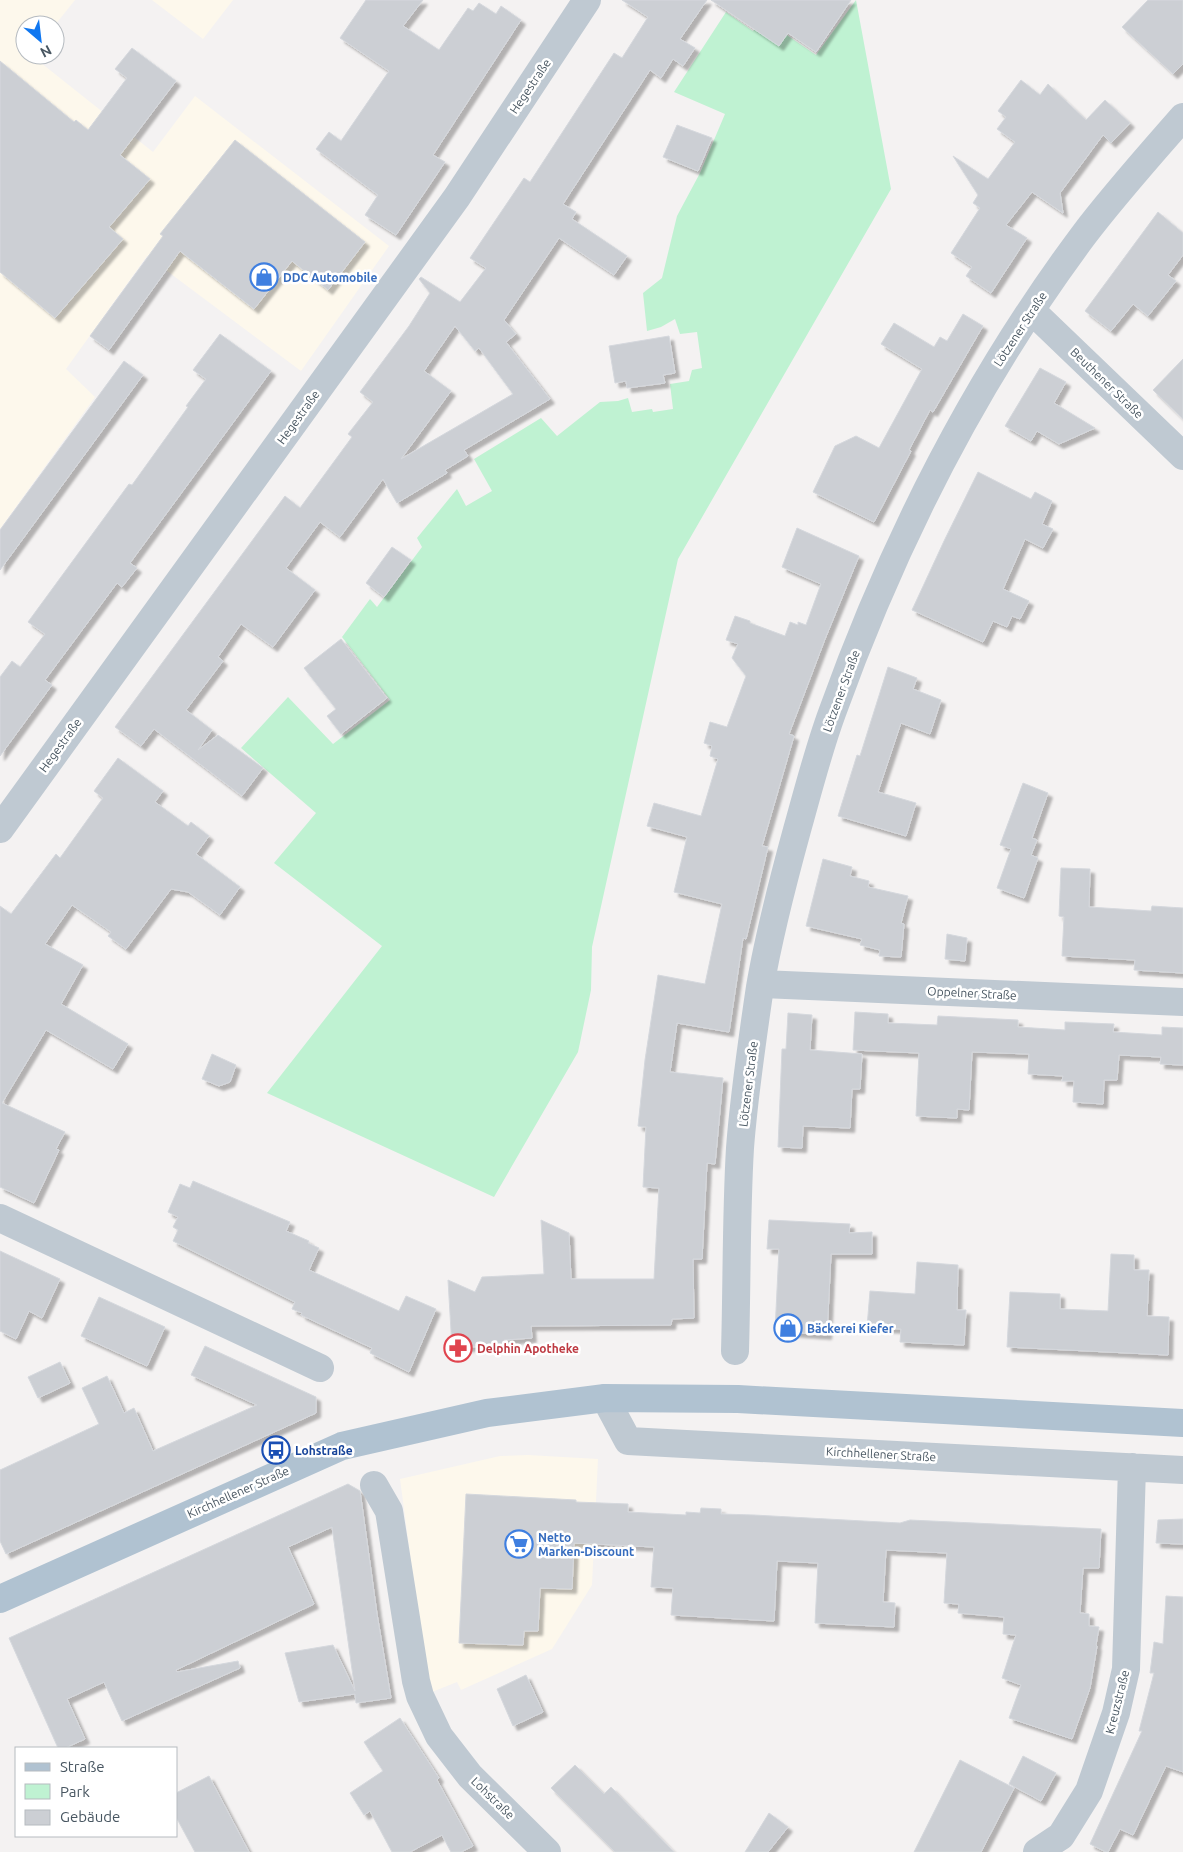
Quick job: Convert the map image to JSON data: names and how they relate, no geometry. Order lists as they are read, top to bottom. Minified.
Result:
{"streets":{"main road":["Kirchhellener Straße"],"street":["Hegestraße","Lötzener Straße","Beuthener Straße","Oppelner Straße","Kreuzstraße","Lohstraße"]},"crossings":[["Lötzener Straße","Beuthener Straße"],["Lötzener Straße","Oppelner Straße"],["Kirchhellener Straße","Kreuzstraße"]],"places":{"shop":["DDC Automobile","Bäckerei Kiefer"],"pharmacy":["Delphin Apotheke"],"bus stop":["Lohstraße"],"supermarket":["Netto Marken-Discount"]},"legend":["Straße","Park","Gebäude"],"north":"bottom right"}
